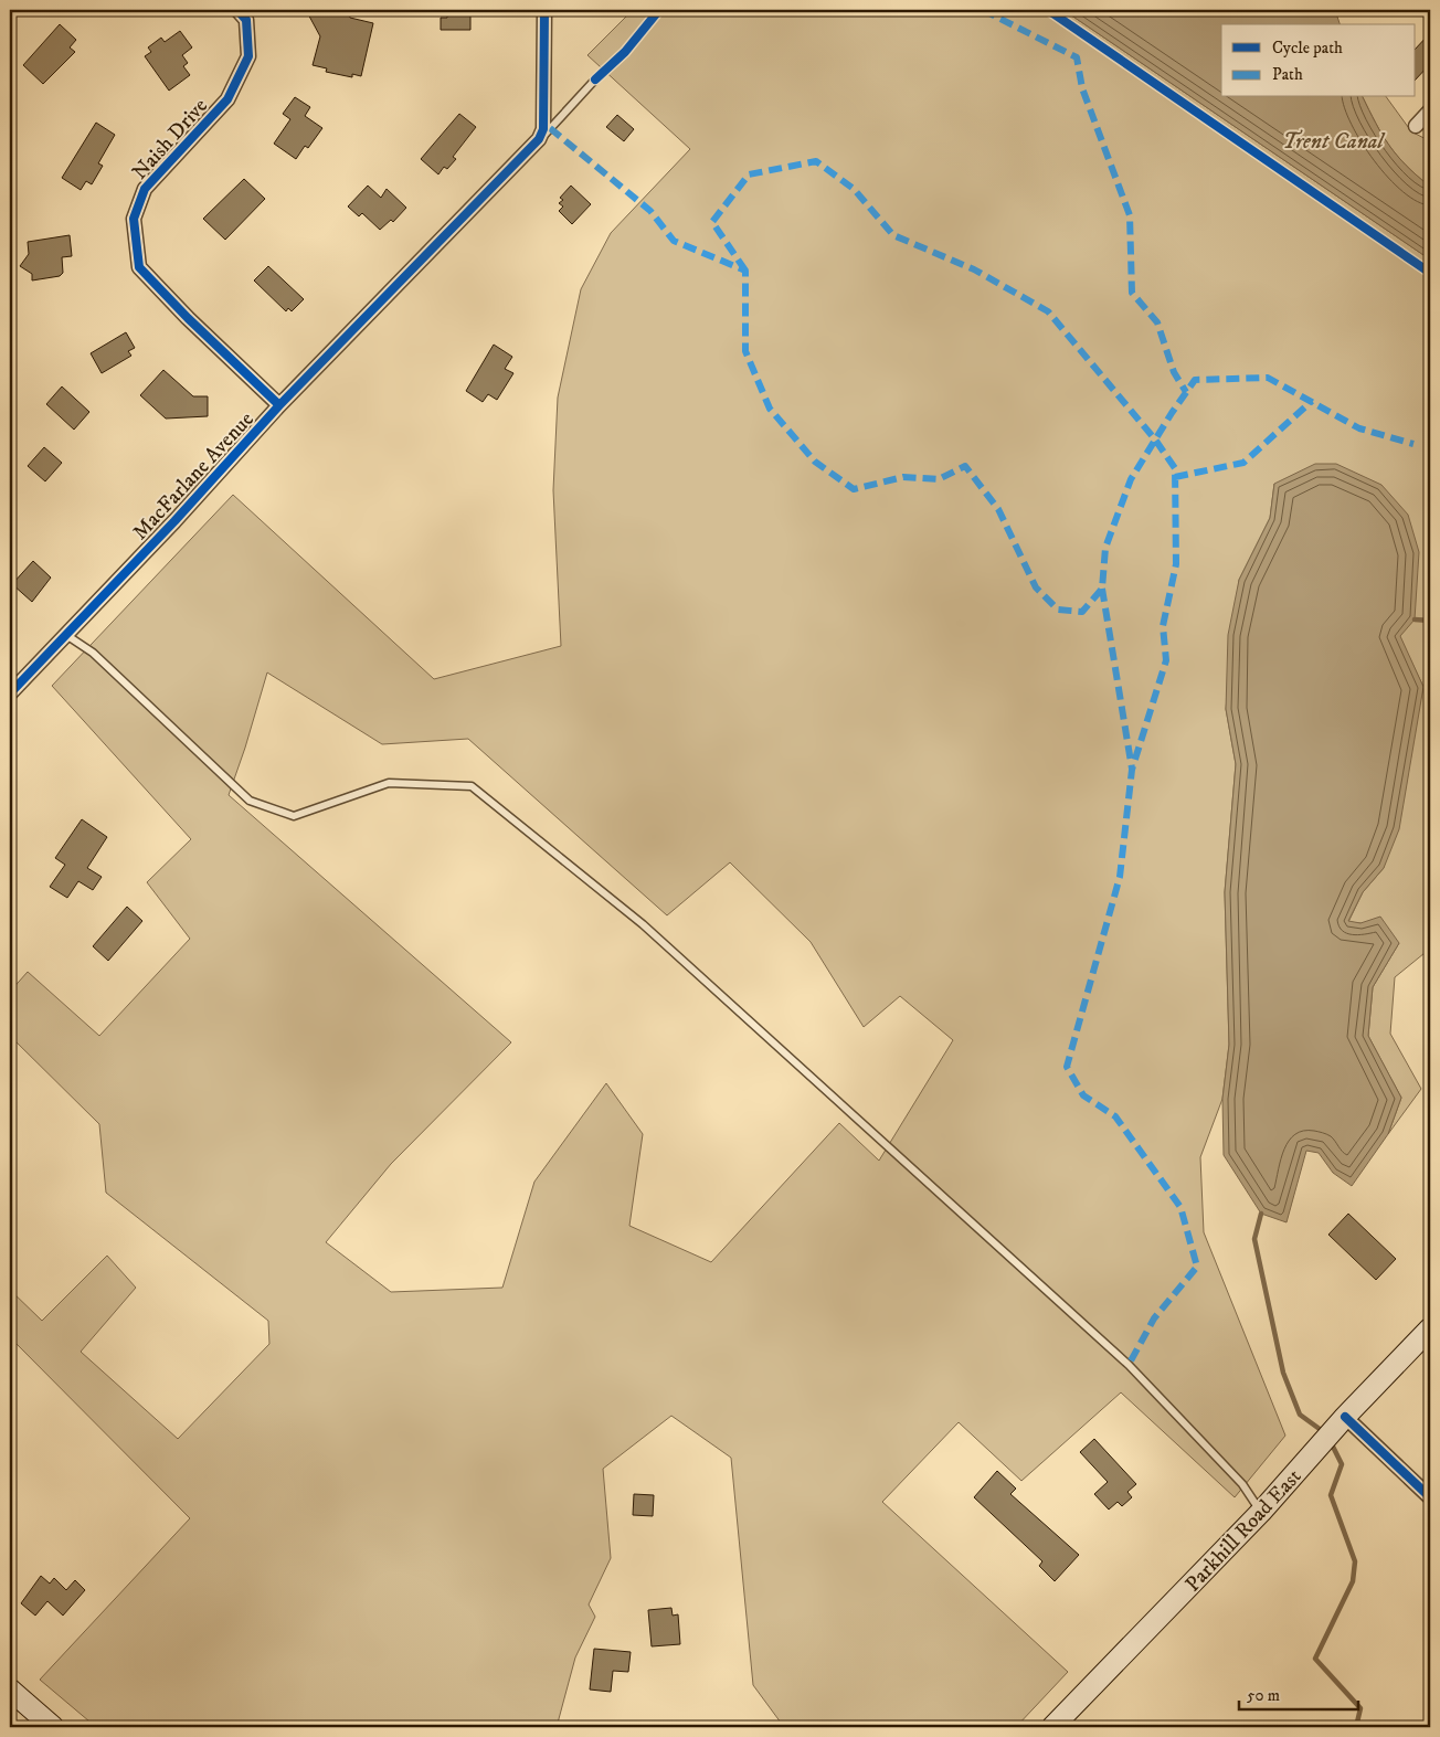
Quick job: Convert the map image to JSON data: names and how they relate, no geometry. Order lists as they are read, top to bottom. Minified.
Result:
{"streets":{"main road":["Parkhill Road East"],"street":["Naish Drive","MacFarlane Avenue"]},"crossings":[["Naish Drive","MacFarlane Avenue"]],"water":["Trent Canal"],"legend":["Cycle path","Path"],"scale_bar":"50 m"}
